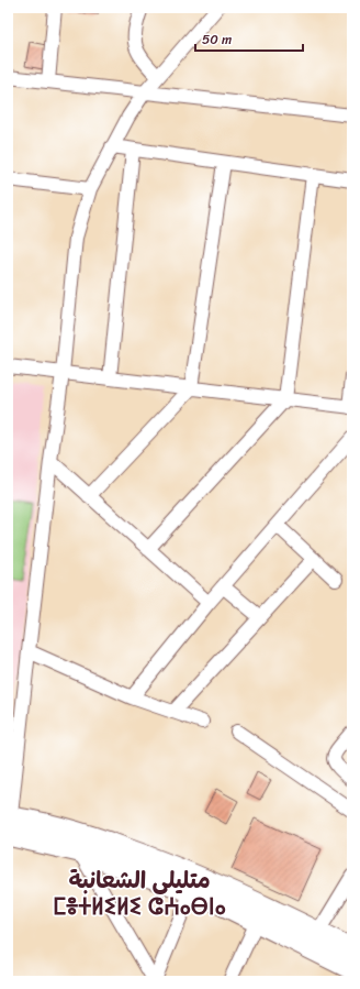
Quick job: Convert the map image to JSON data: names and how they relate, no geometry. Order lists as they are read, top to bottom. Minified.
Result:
{"districts":["متليلي الشعانبة ⵎⴻⵜⵍⵉⵍⵉ ⵛⵄⴰⴱⵏⴰ"],"scale_bar":"50 m"}
